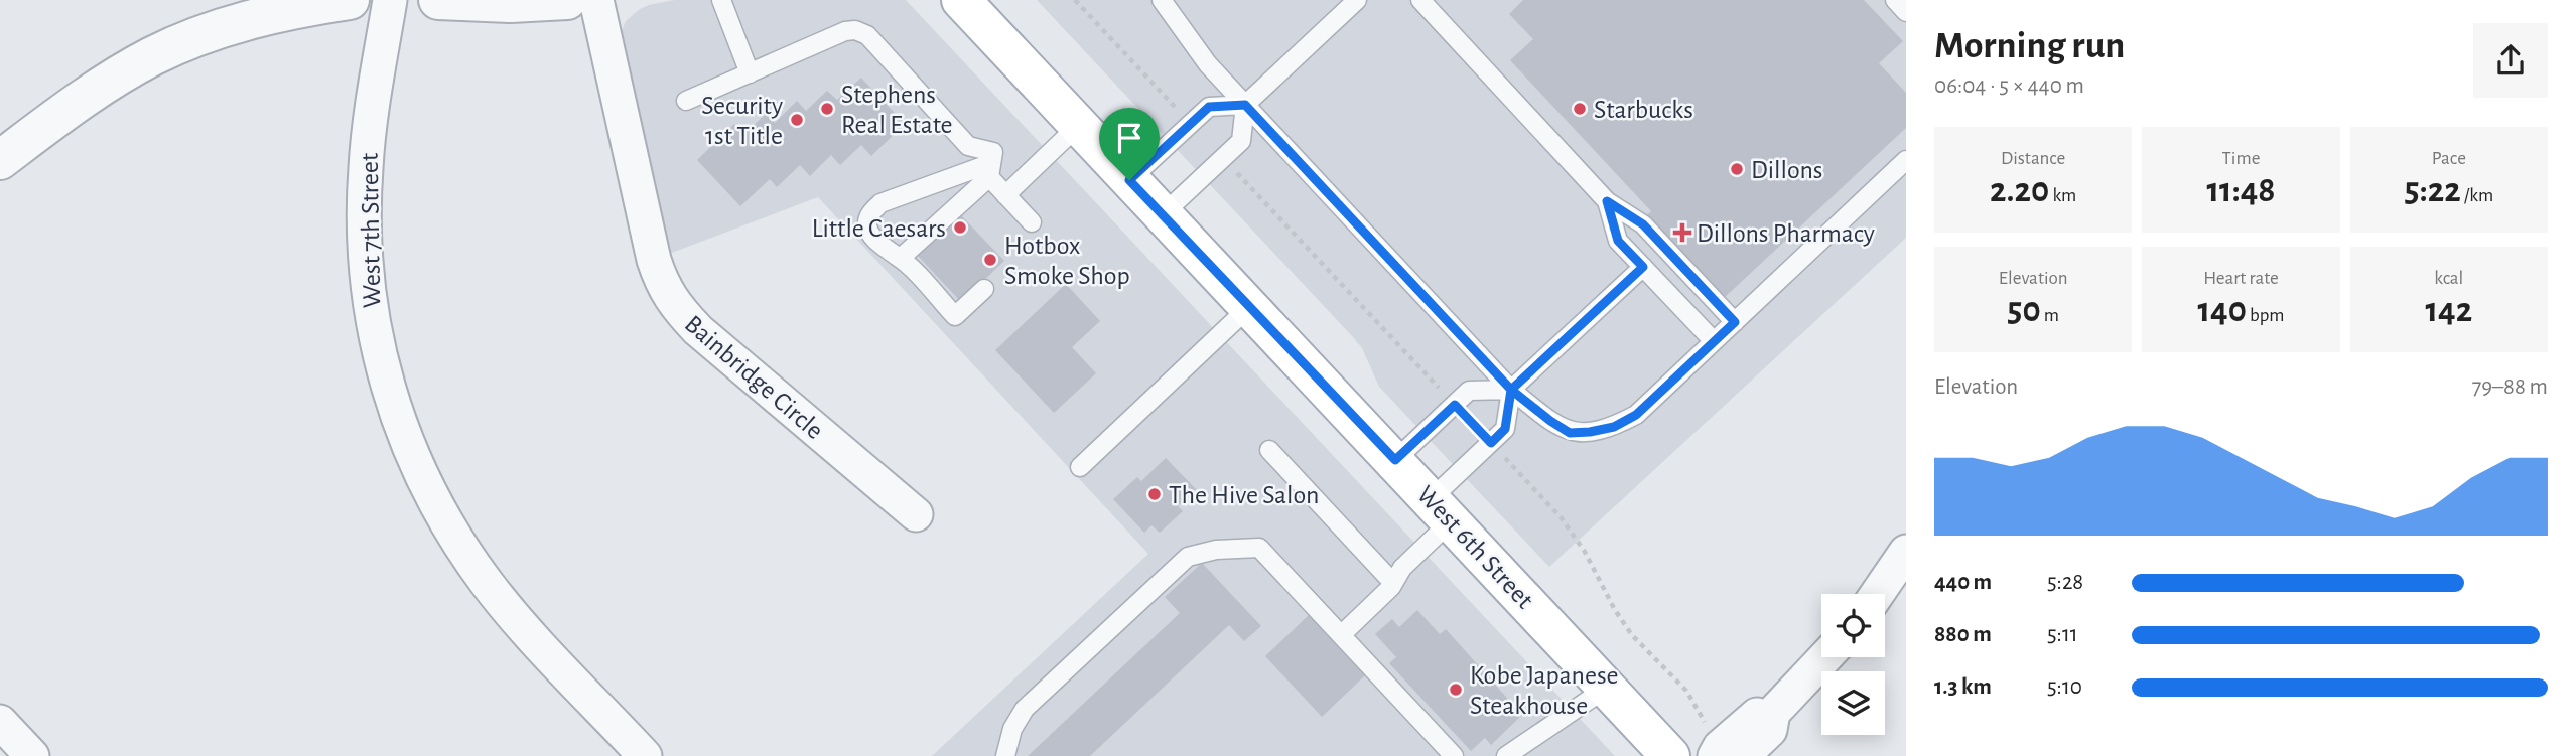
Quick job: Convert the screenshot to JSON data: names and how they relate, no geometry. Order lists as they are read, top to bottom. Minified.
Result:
{"streets":{"main road":["West 6th Street"],"street":["West 7th Street","Bainbridge Circle"]},"places":{"other":["Stephens Real Estate","Starbucks","Security 1st Title","Dillons","Little Caesars","Hotbox Smoke Shop","The Hive Salon","Kobe Japanese Steakhouse"],"health":["Dillons Pharmacy"]},"page":{"heading":["Morning run","06:04 · 5 × 440 m"],"stats":[["Distance","2.20 km"],["Time","11:48"],["Pace","5:22 /km"],["Elevation","50 m"],["Heart rate","140 bpm"],["kcal","142"]],"chart":["Elevation","79–88 m"],"list":[{"name":"440 m","note":"5:28"},{"name":"880 m","note":"5:11"},{"name":"1.3 km","note":"5:10"}]}}
